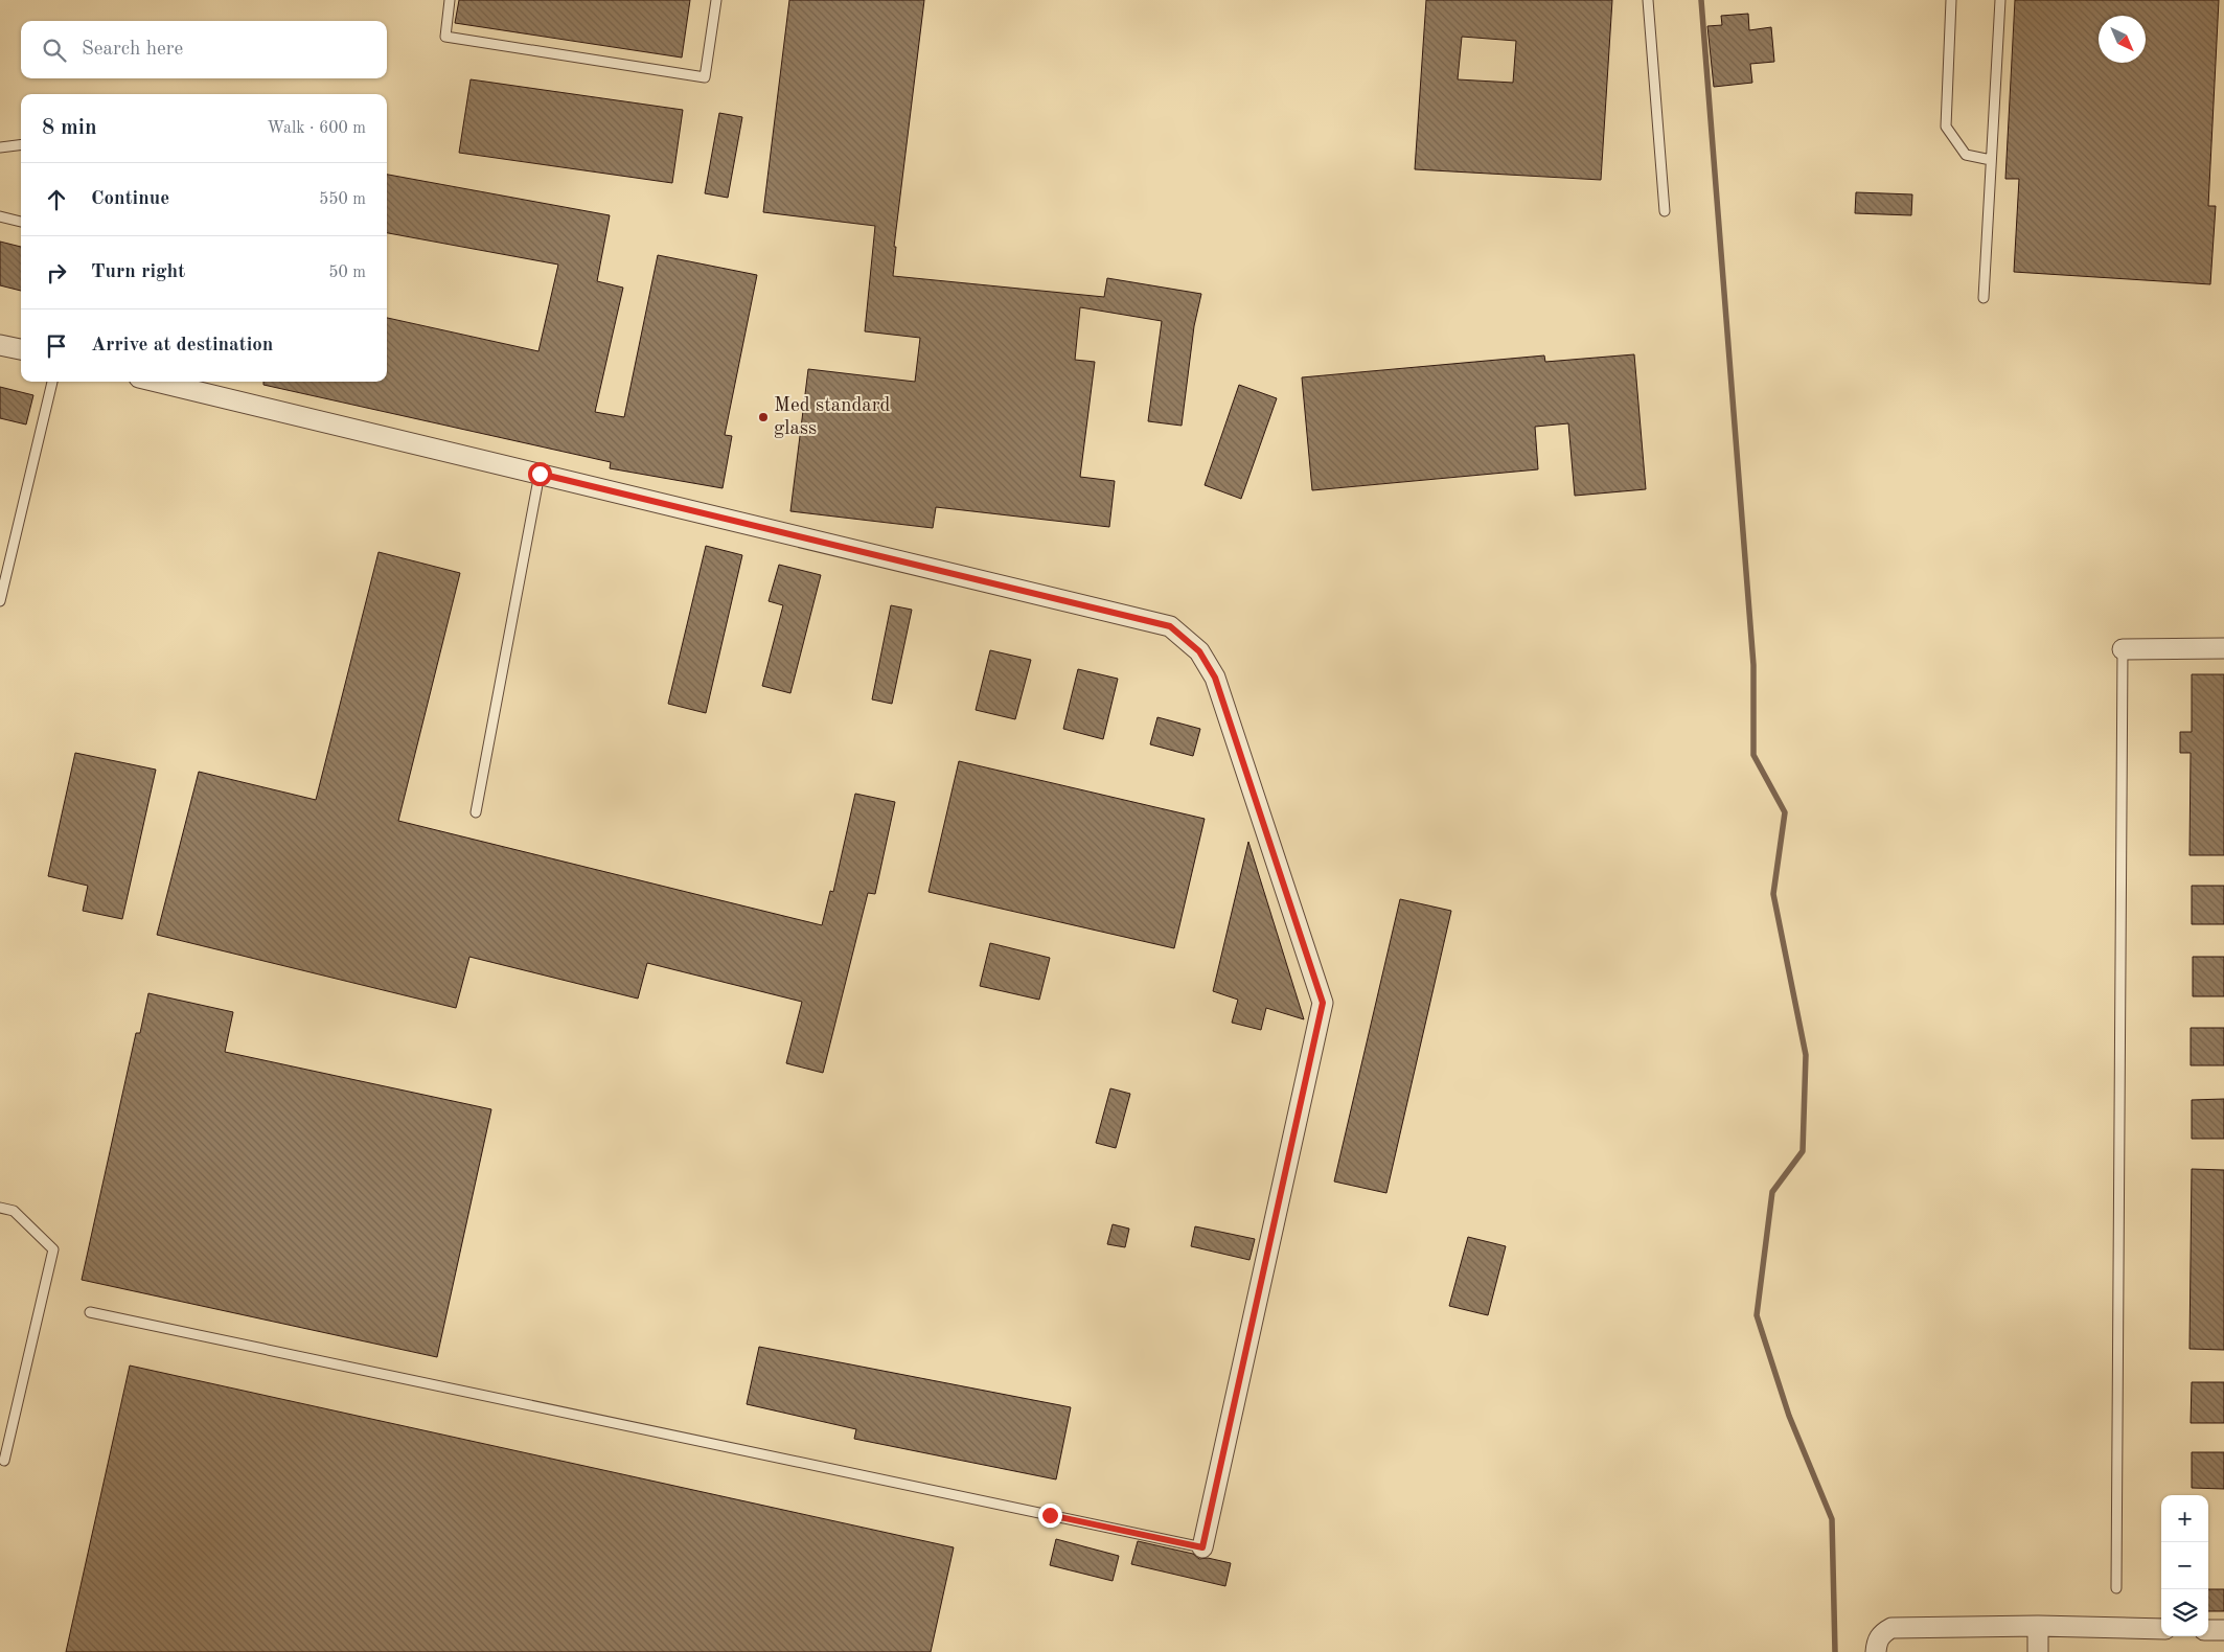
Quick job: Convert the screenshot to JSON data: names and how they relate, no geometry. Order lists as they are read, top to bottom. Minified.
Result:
{"places":["Med standard glass"],"north":"bottom right","page":{"search":"Search here","heading":["8 min","Walk · 600 m"],"list":[["Continue","550 m"],["Turn right","50 m"],"Arrive at destination"],"map_buttons":["+","−"]}}
